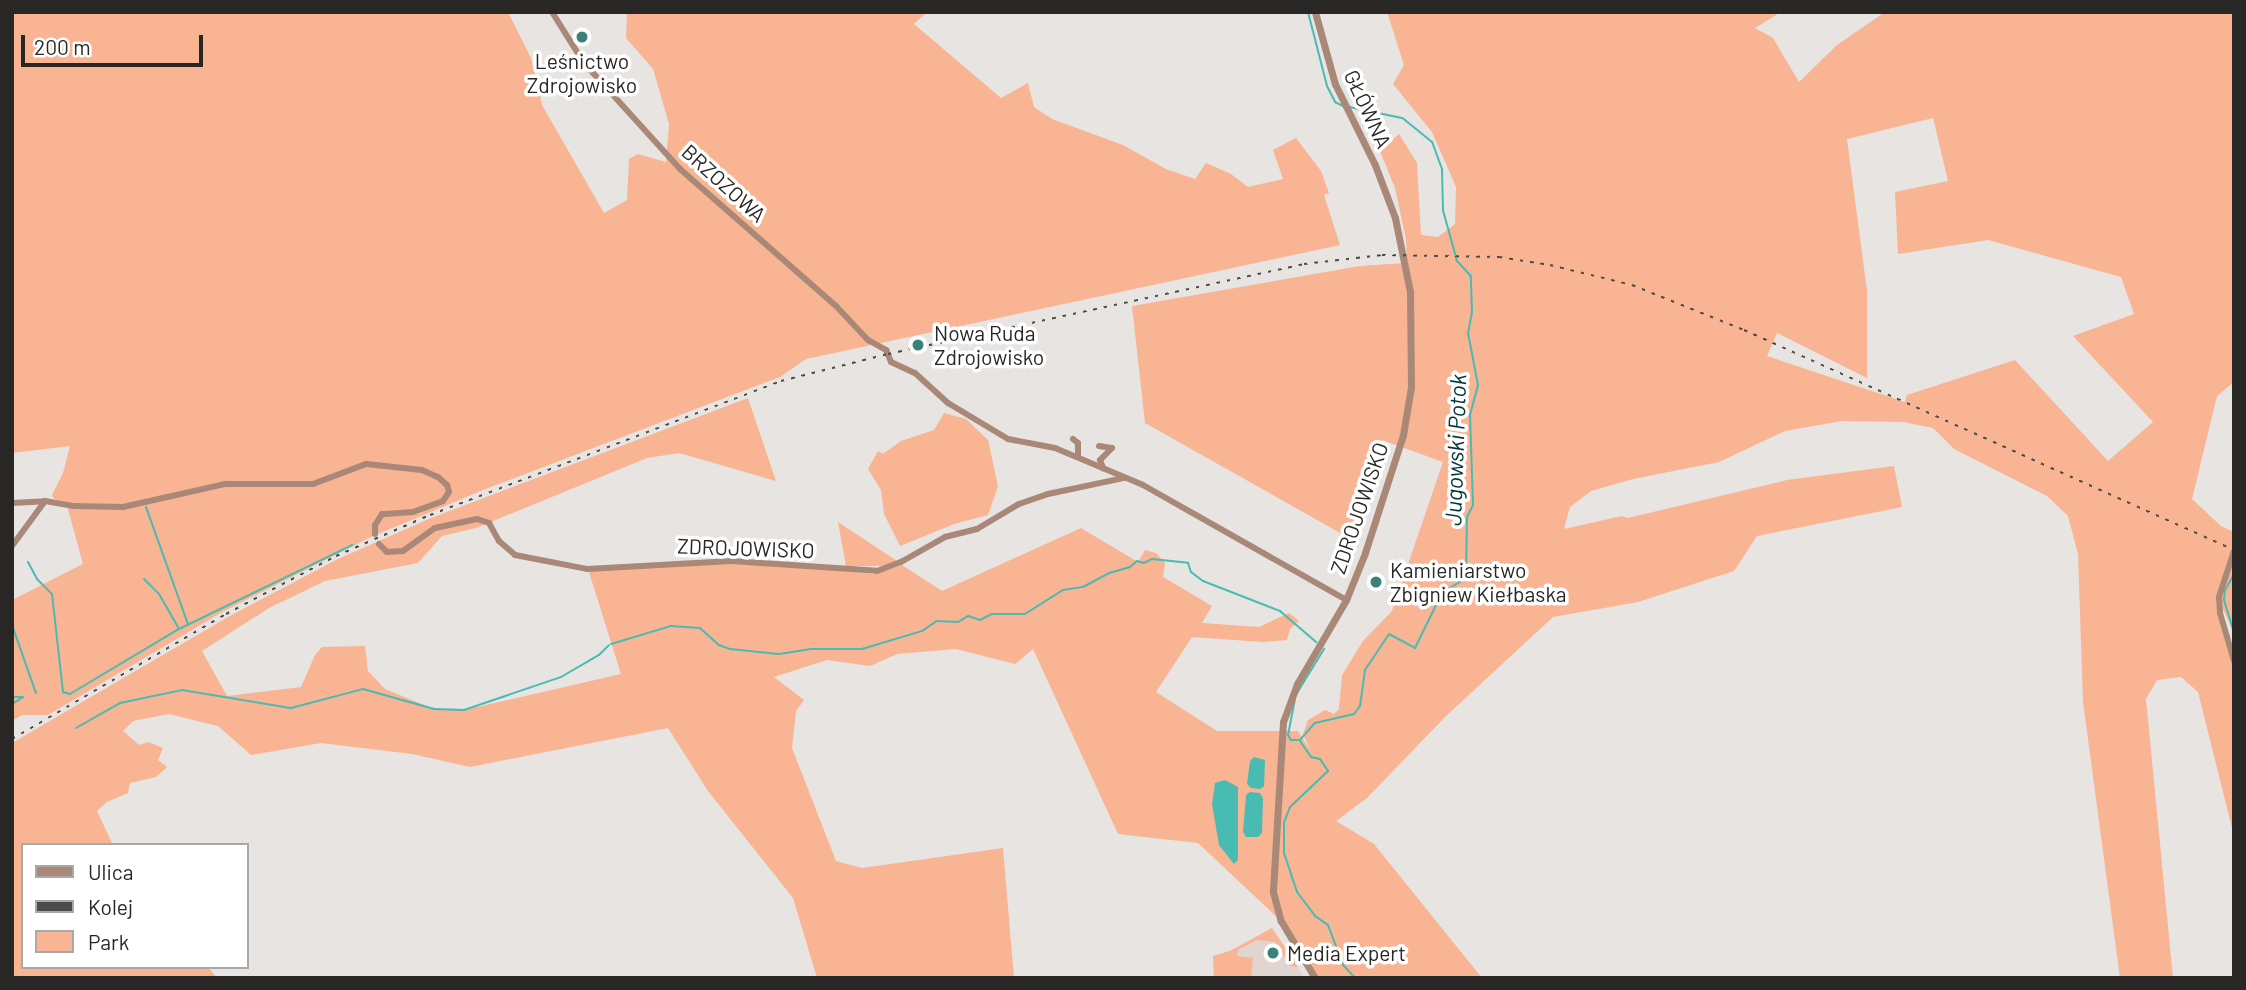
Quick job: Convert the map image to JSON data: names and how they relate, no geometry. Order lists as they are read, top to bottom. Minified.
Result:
{"streets":{"street":["GŁÓWNA","BRZOZOWA","ZDROJOWISKO"]},"crossings":[["GŁÓWNA","ZDROJOWISKO"],["BRZOZOWA","ZDROJOWISKO"]],"water":["Jugowski Potok"],"places":["Leśnictwo Zdrojowisko","Nowa Ruda Zdrojowisko","Kamieniarstwo Zbigniew Kiełbaska","Media Expert"],"legend":["Ulica","Kolej","Park"],"scale_bar":"200 m"}
